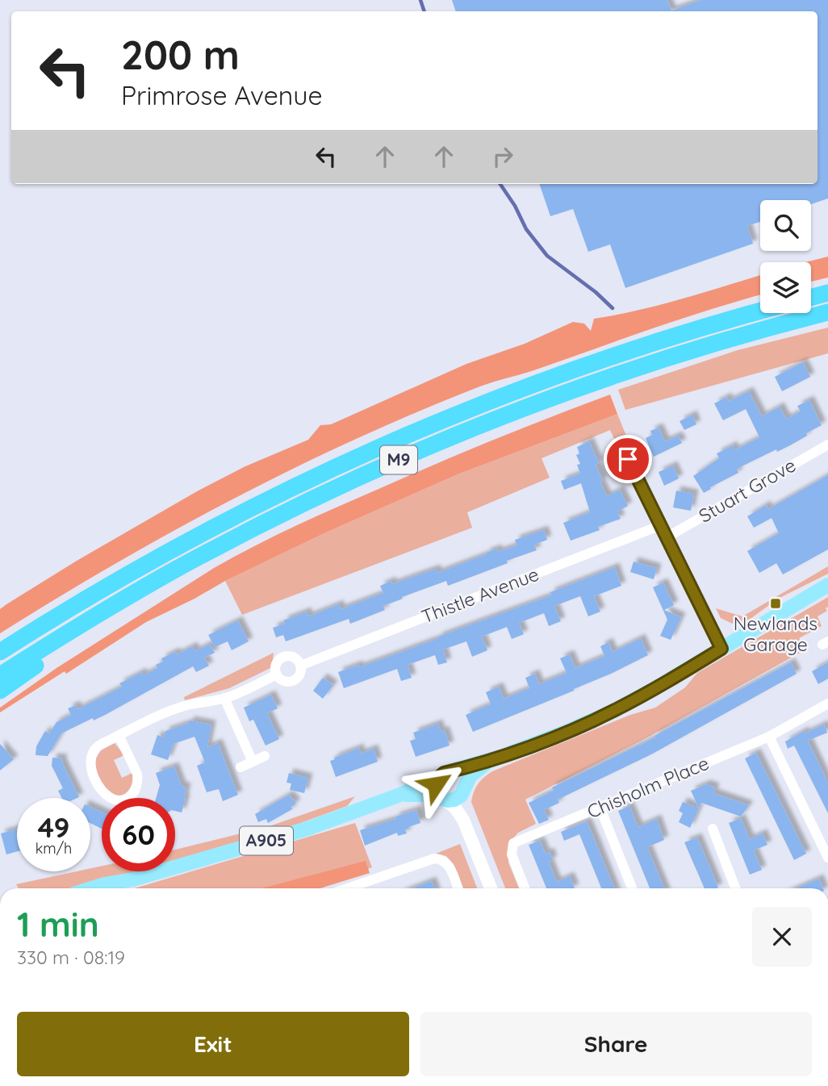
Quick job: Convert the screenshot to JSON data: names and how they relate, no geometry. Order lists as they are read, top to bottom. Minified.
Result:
{"streets":{"highway":["M9"],"main road":["A905"],"street":["Stuart Grove","Thistle Avenue","Chisholm Place"]},"places":{"transit":["Newlands Garage"]},"page":{"turn":["200 m","Primrose Avenue"],"speed":"49 km/h","limit":"60","heading":["1 min","330 m · 08:19"],"buttons":["Exit","Share"]}}
